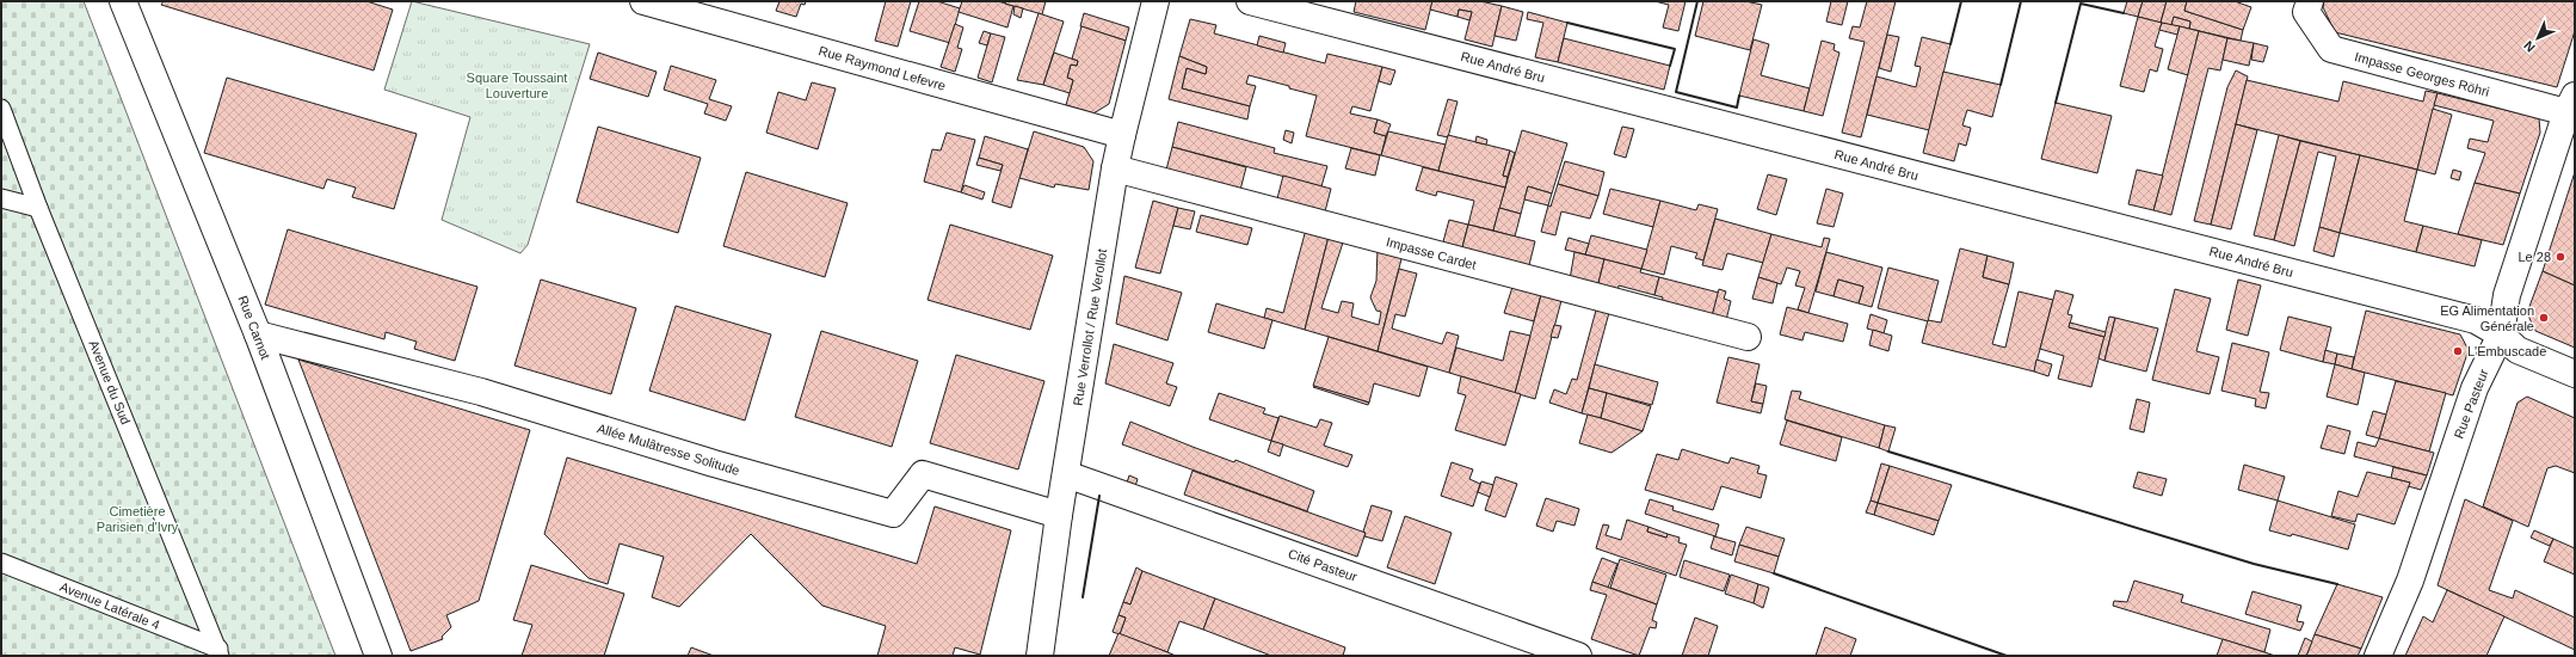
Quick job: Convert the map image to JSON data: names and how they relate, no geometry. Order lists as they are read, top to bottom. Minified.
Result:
{"streets":{"street":["Rue André Bru","Rue Raymond Lefevre","Impasse Georges Röhri","Impasse Cardet","Rue Carnot","Rue Verrollot / Rue Verollot","Rue Pasteur","Allée Mulâtresse Solitude","Cité Pasteur"],"lane":["Avenue du Sud","Avenue Latérale 4"]},"crossings":[["Rue André Bru","Rue Pasteur"],["Rue Raymond Lefevre","Rue Verrollot / Rue Verollot"],["Impasse Georges Röhri","Rue Pasteur"],["Impasse Cardet","Rue Verrollot / Rue Verollot"],["Rue Carnot","Allée Mulâtresse Solitude"],["Rue Verrollot / Rue Verollot","Allée Mulâtresse Solitude"],["Rue Verrollot / Rue Verollot","Cité Pasteur"],["Avenue du Sud","Avenue Latérale 4"]],"parks":["Square Toussaint Louverture","Cimetière Parisien d'Ivry"],"places":["Le 28","EG Alimentation Générale","L'Embuscade"],"north":"bottom left"}
